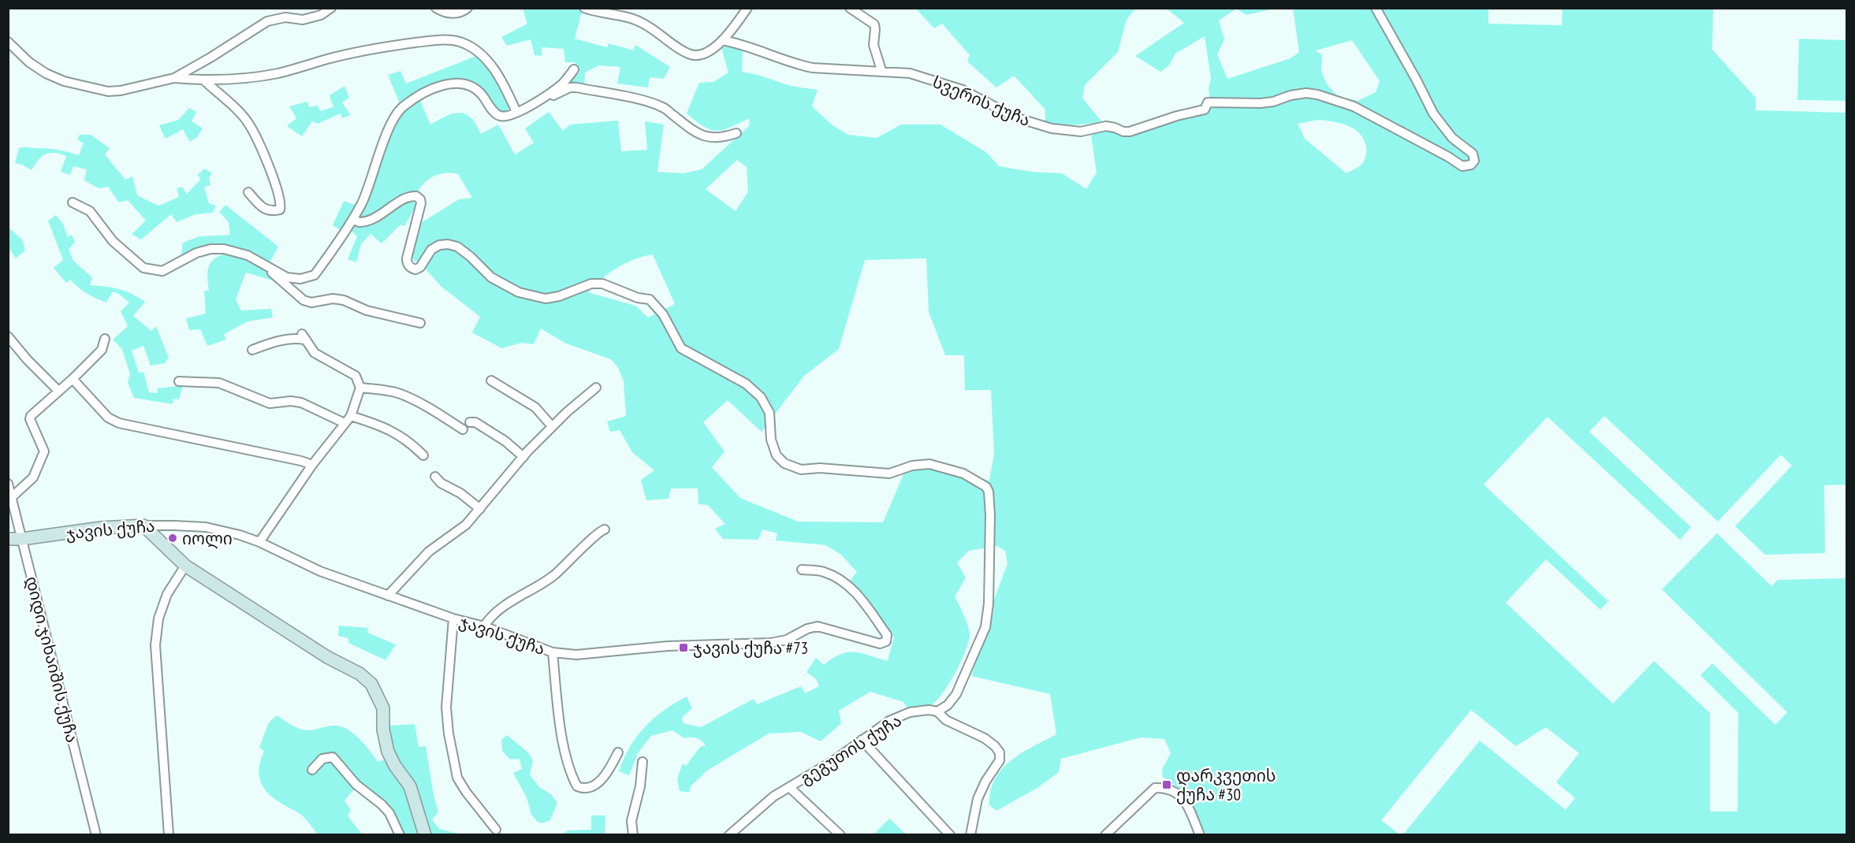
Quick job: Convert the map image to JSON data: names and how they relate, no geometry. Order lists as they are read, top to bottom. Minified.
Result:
{"streets":{"street":["სვერის ქუჩა","ჯავის ქუჩა","დიდი ჯიხაიშის ქუჩა","გეგუთის ქუჩა"]},"crossings":[["ჯავის ქუჩა","დიდი ჯიხაიშის ქუჩა"]],"places":{"other":["იოლი"],"transit":["ჯავის ქუჩა #73","დარკვეთის ქუჩა #30"]}}
